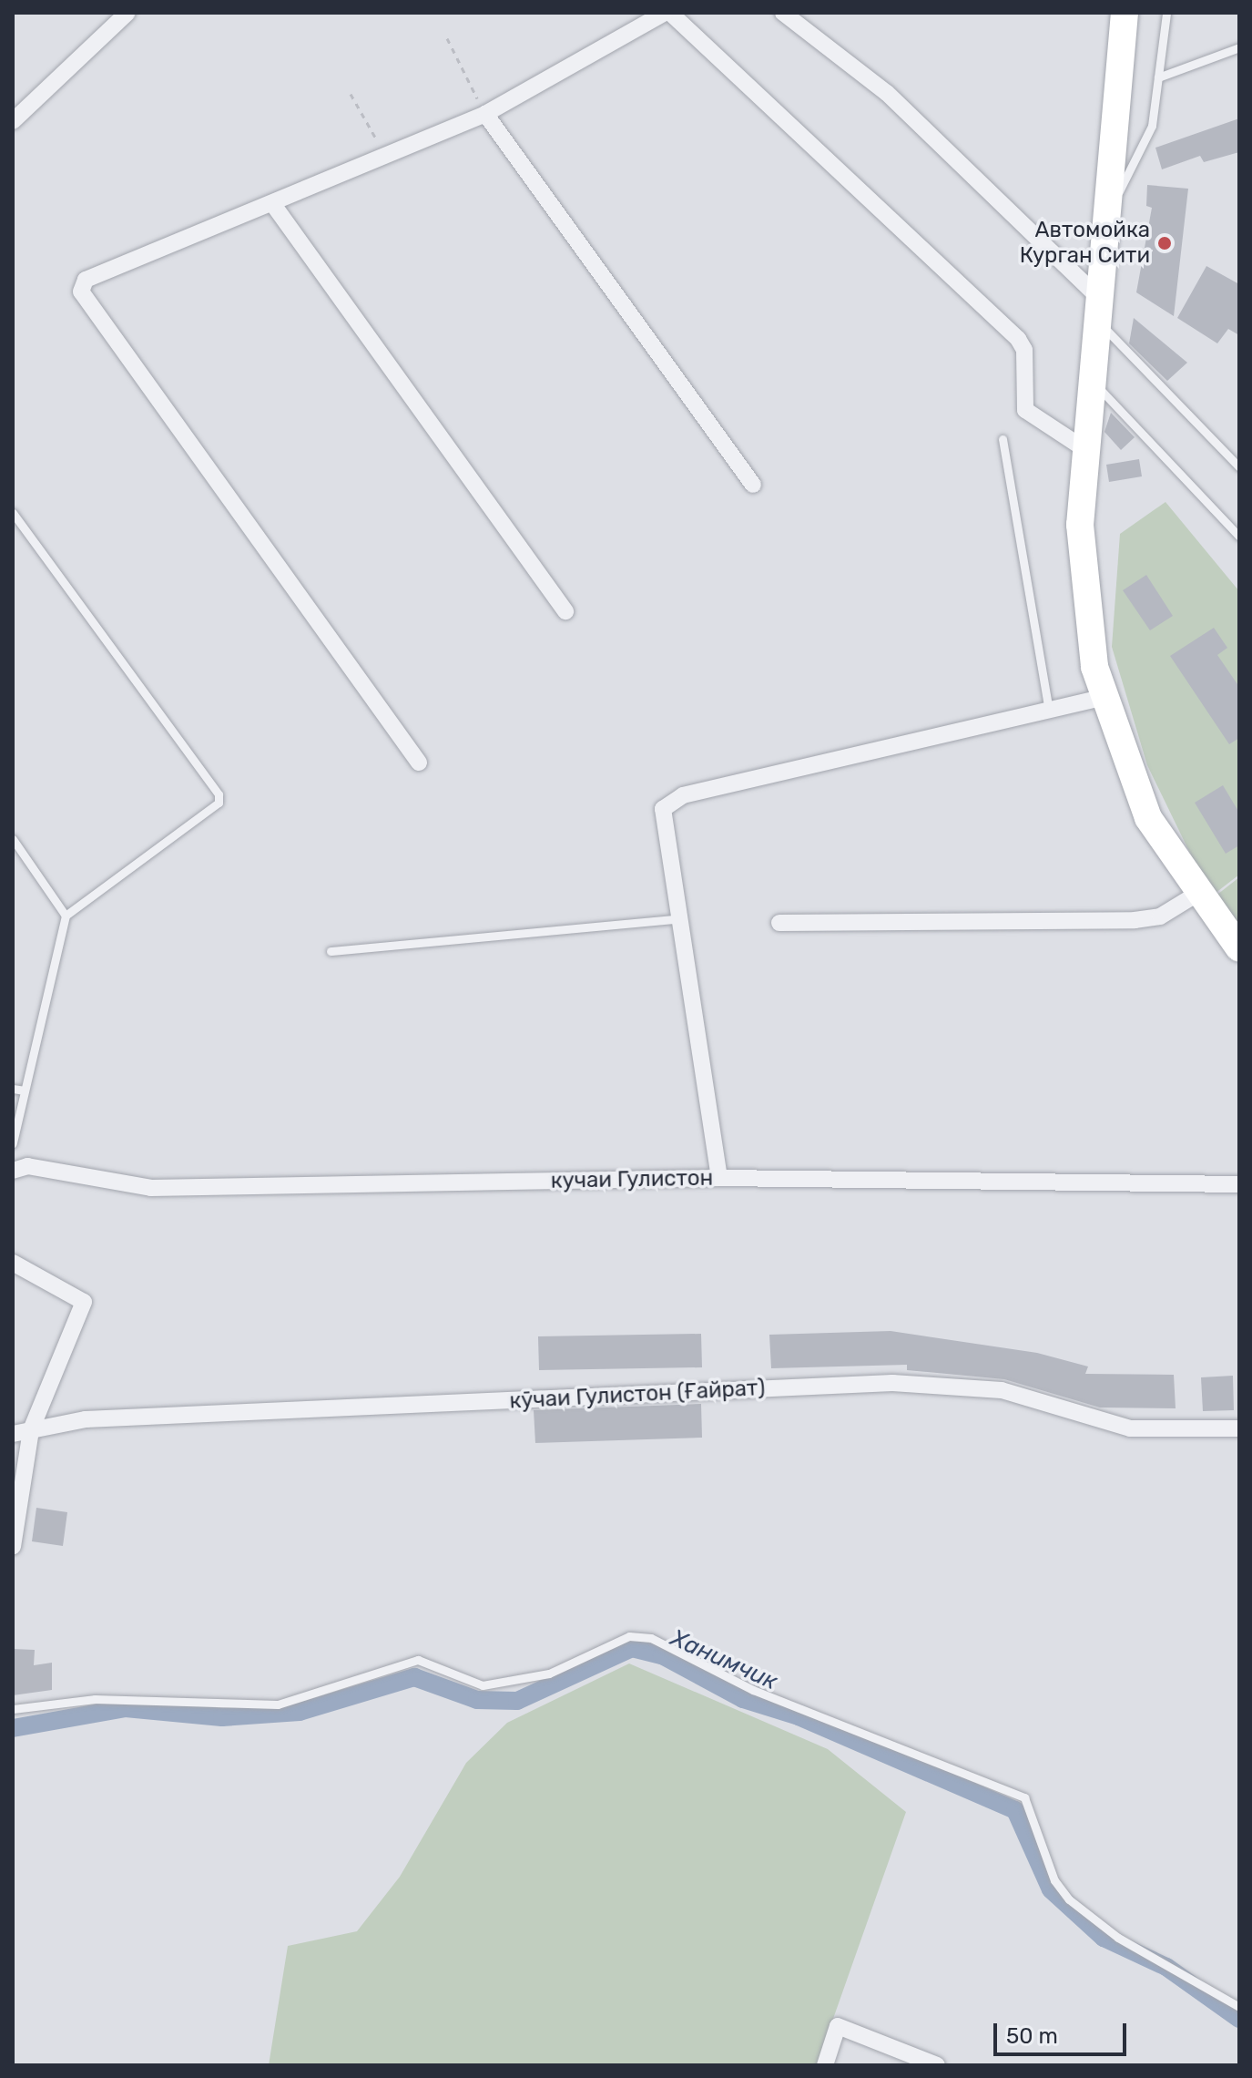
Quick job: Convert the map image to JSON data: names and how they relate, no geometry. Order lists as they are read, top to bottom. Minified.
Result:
{"streets":{"street":["кучаи Гулистон","кӯчаи Гулистон (Ғайрат)"]},"water":["Ханимчик"],"places":["Автомойка Курган Сити"],"scale_bar":"50 m"}
